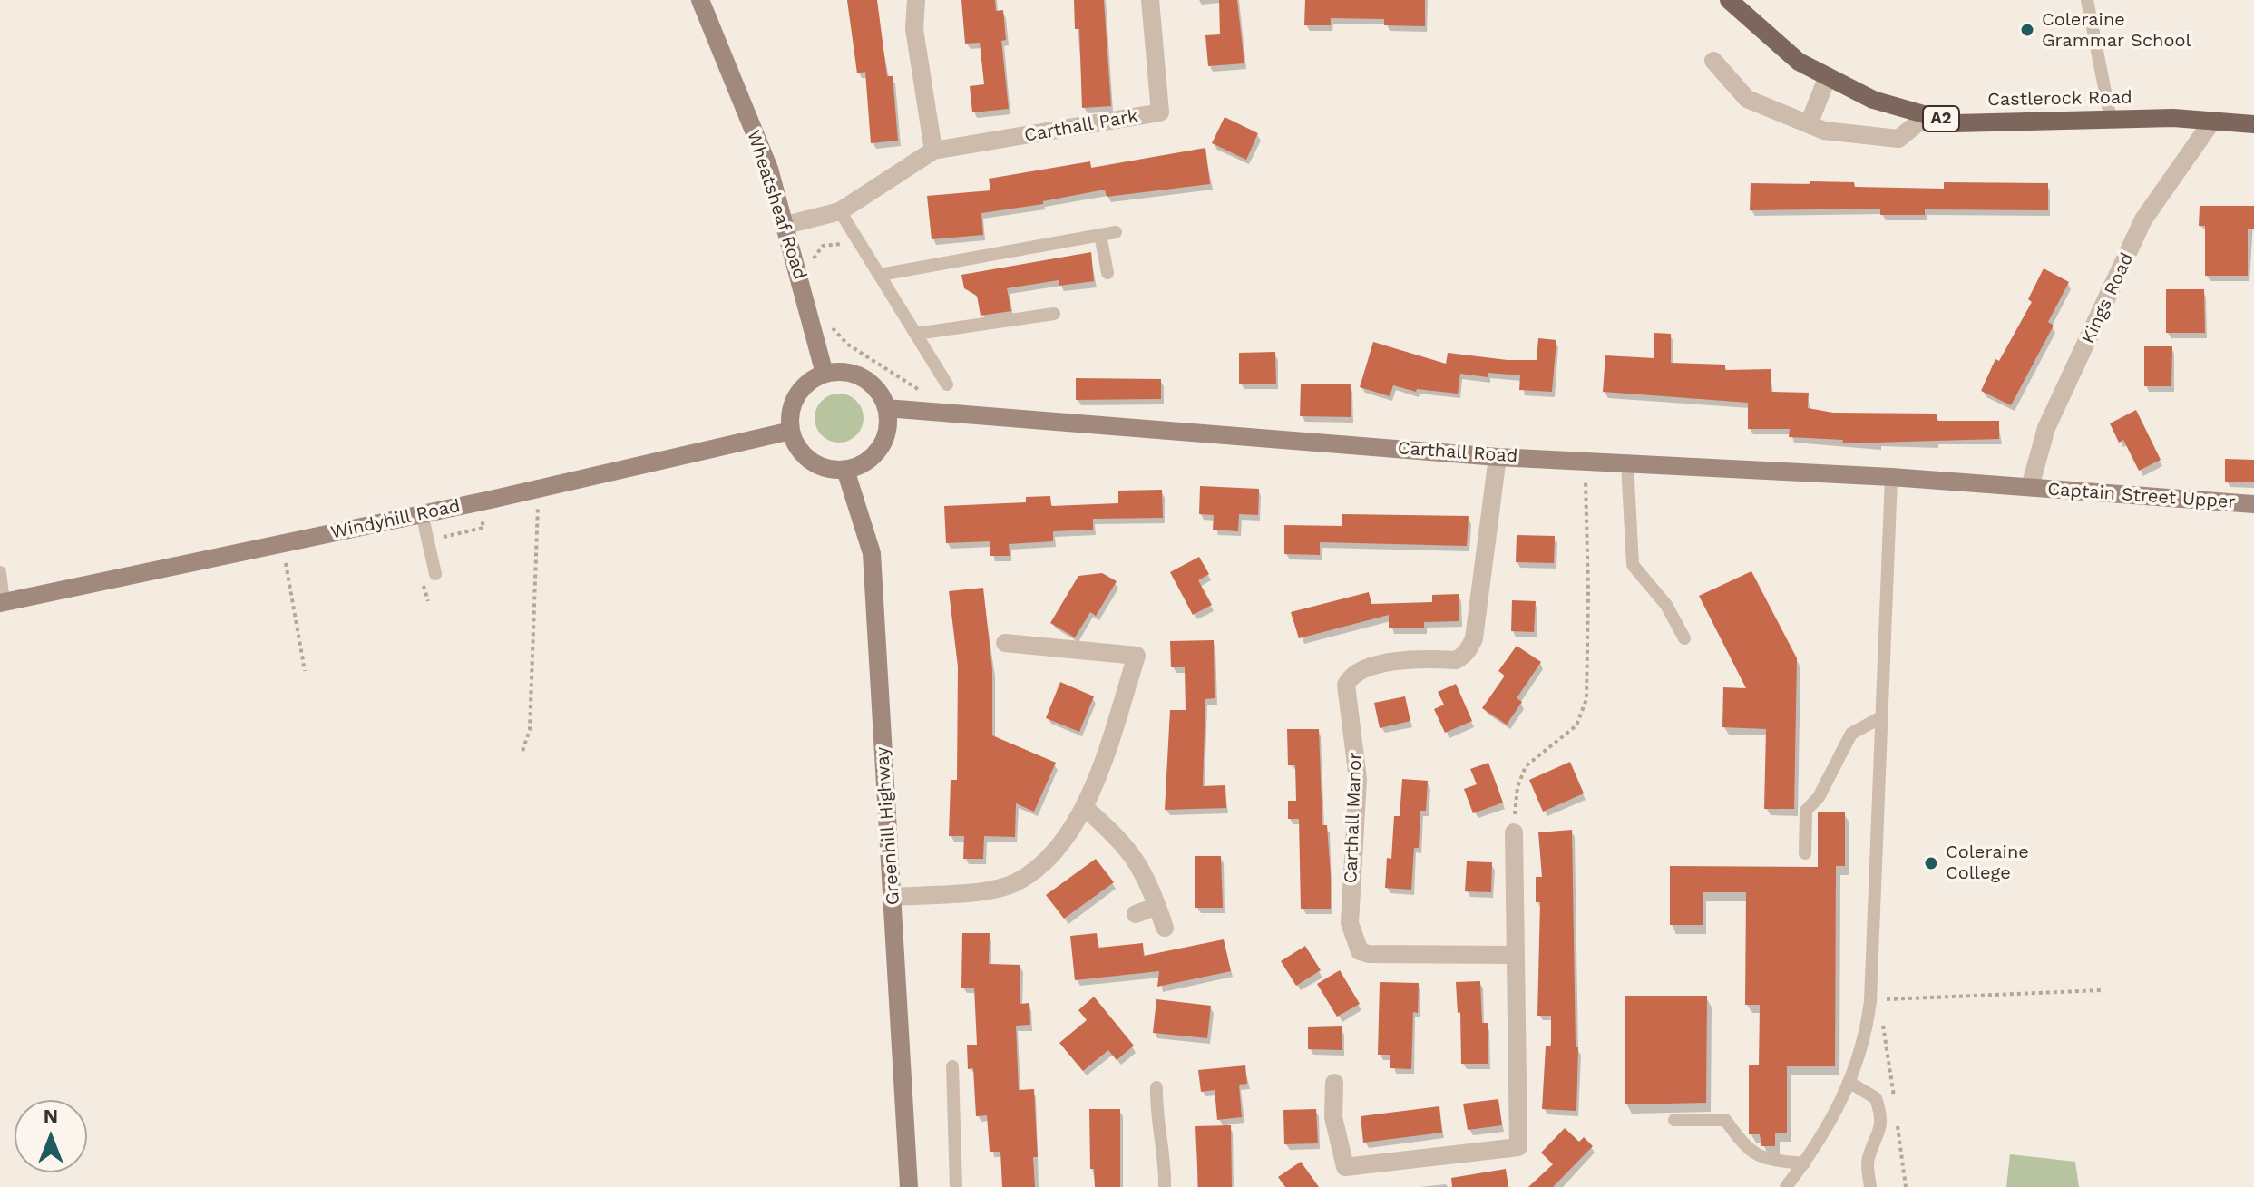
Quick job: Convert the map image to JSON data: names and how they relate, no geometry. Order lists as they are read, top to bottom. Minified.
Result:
{"streets":{"main road":["Castlerock Road","A2","Wheatsheaf Road","Carthall Road","Captain Street Upper","Windyhill Road","Greenhill Highway"],"street":["Carthall Park","Kings Road","Carthall Manor"]},"crossings":[["Castlerock Road","Kings Road"],["Carthall Park","Wheatsheaf Road"],["Wheatsheaf Road","Carthall Road"],["Wheatsheaf Road","Windyhill Road"],["Wheatsheaf Road","Greenhill Highway"],["Kings Road","Carthall Road"],["Kings Road","Captain Street Upper"],["Carthall Road","Captain Street Upper"],["Carthall Road","Windyhill Road"],["Carthall Road","Carthall Manor"],["Carthall Road","Greenhill Highway"],["Windyhill Road","Greenhill Highway"]],"places":["Coleraine Grammar School","Coleraine College"],"north":"top"}
